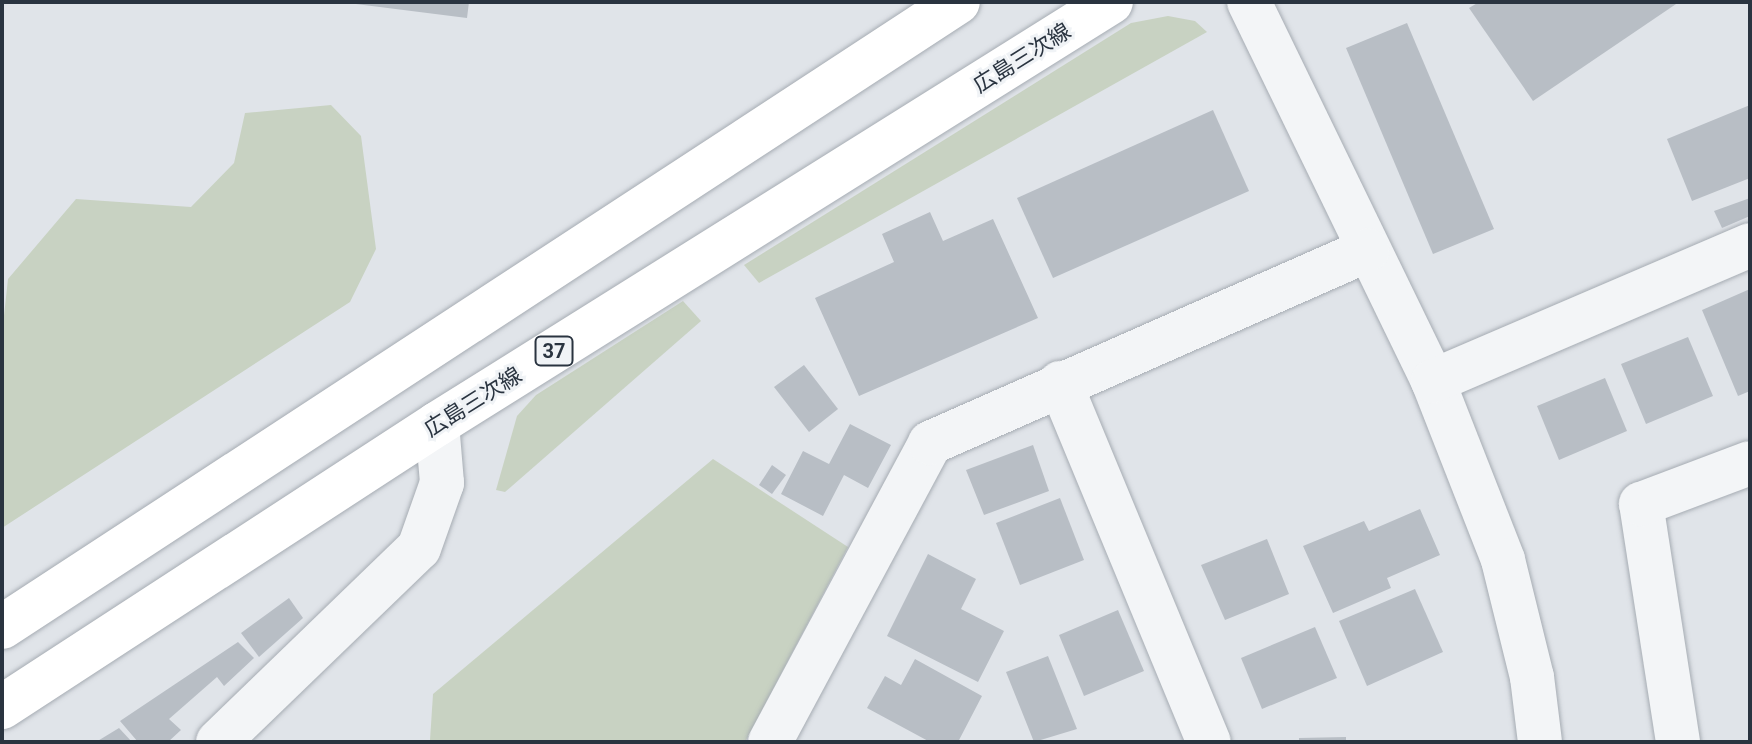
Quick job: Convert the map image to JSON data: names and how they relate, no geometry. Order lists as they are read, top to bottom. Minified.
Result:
{"streets":{"main road":["広島三次線","37"]}}
